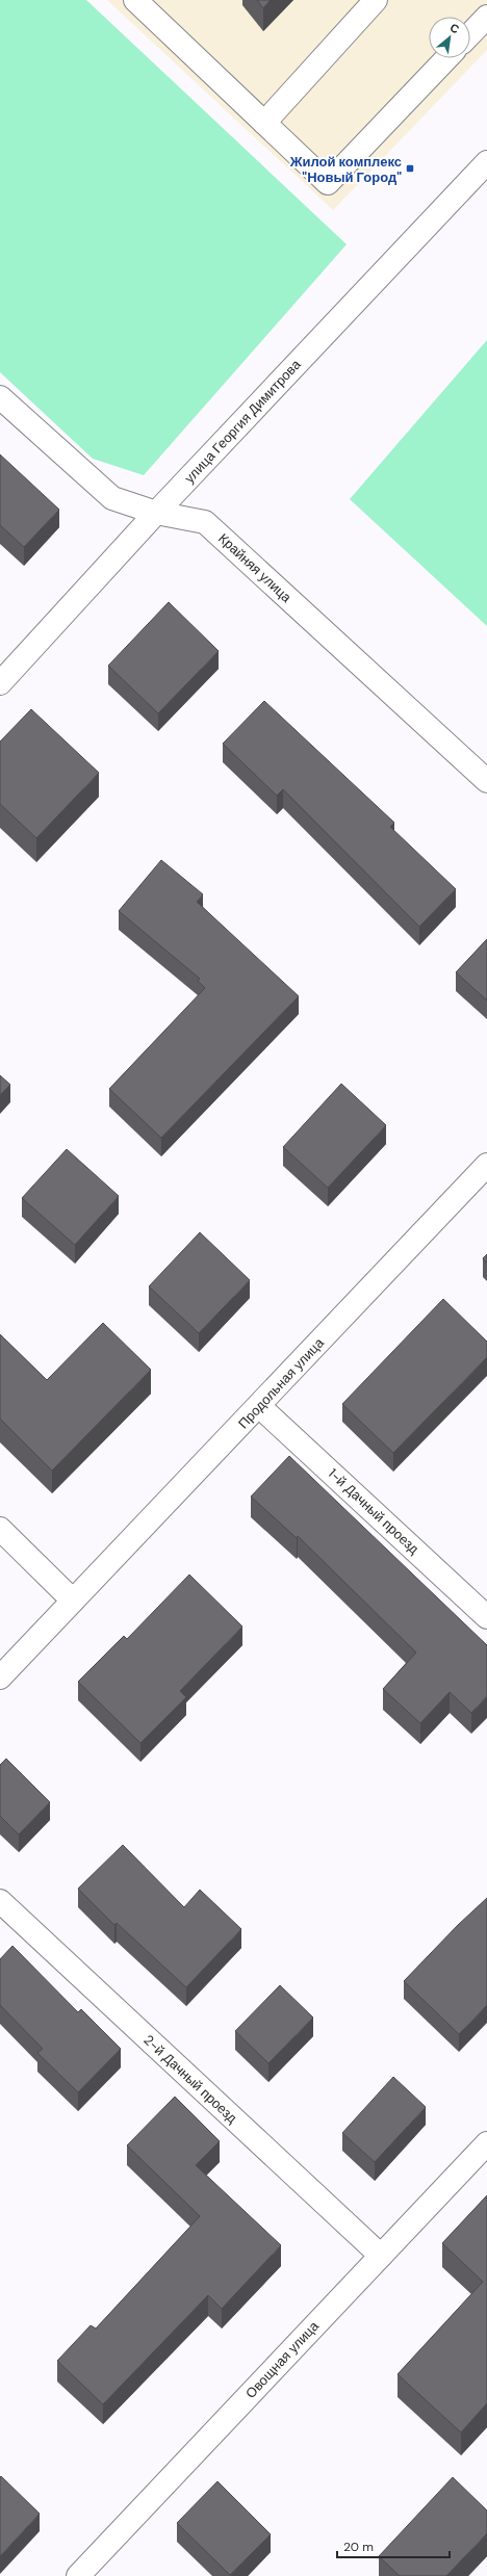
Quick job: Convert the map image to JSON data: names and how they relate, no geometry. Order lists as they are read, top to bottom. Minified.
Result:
{"streets":{"street":["улица Георгия Димитрова","Крайняя улица","Продольная улица","1-й Дачный проезд","2-й Дачный проезд","Овощная улица"]},"crossings":[["улица Георгия Димитрова","Крайняя улица"],["Продольная улица","1-й Дачный проезд"],["2-й Дачный проезд","Овощная улица"]],"places":{"transit":["Жилой комплекс \"Новый Город\""]},"scale_bar":"20 m","north":"top right"}
